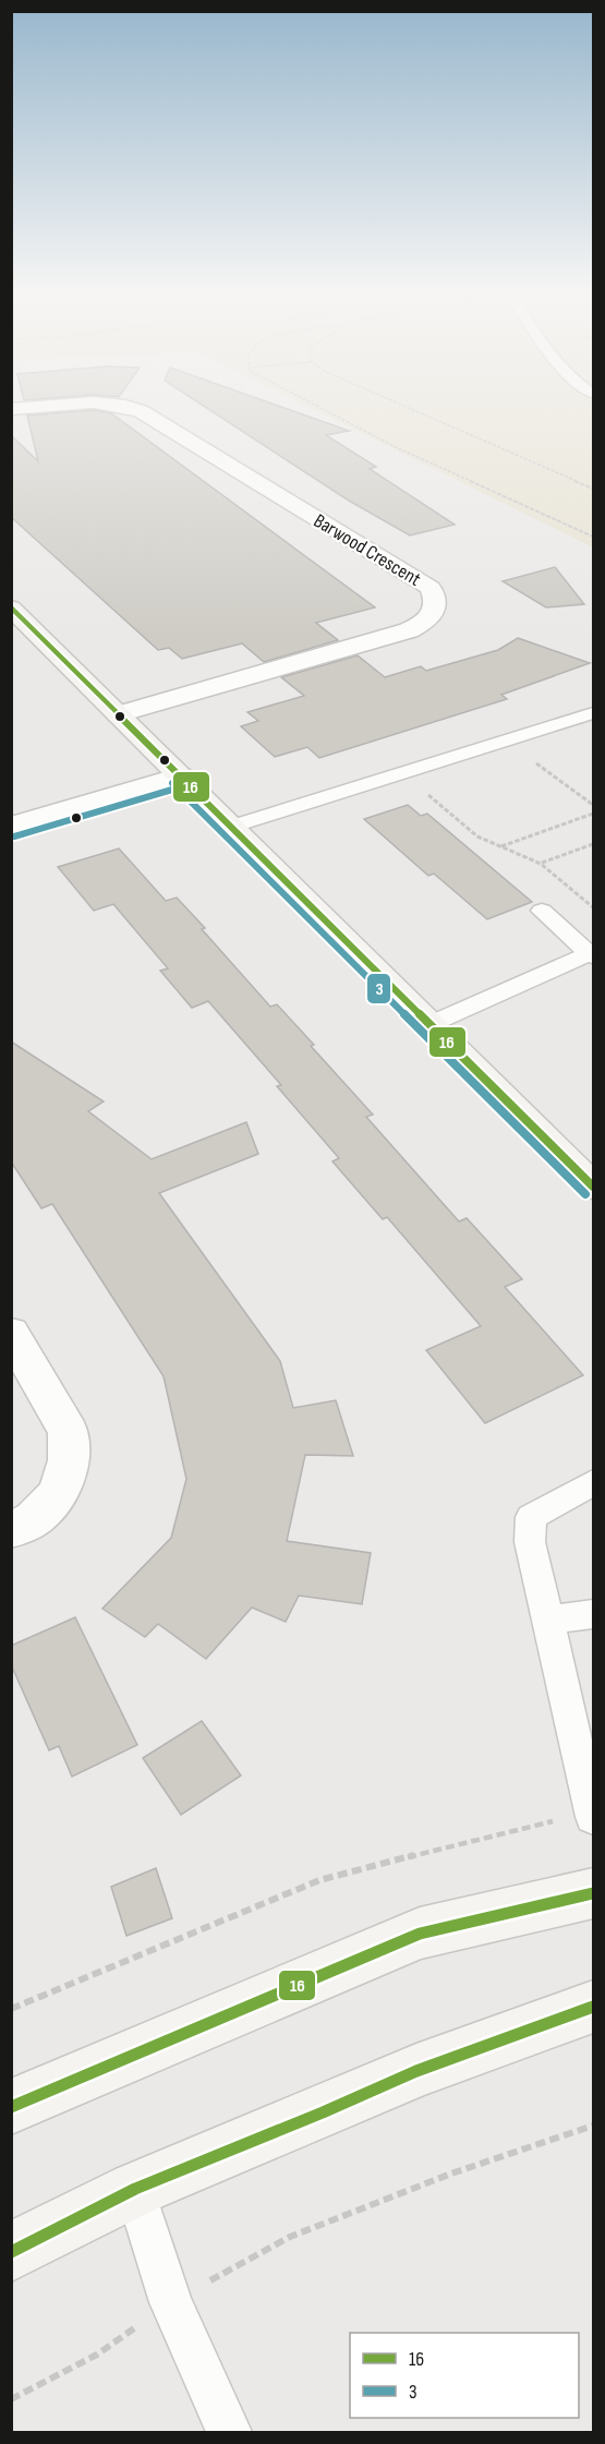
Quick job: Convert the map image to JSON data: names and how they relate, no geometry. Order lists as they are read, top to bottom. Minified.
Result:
{"streets":{"street":["Barwood Crescent"]},"lines":["transit line 16","transit line 3"],"legend":["16","3"]}
